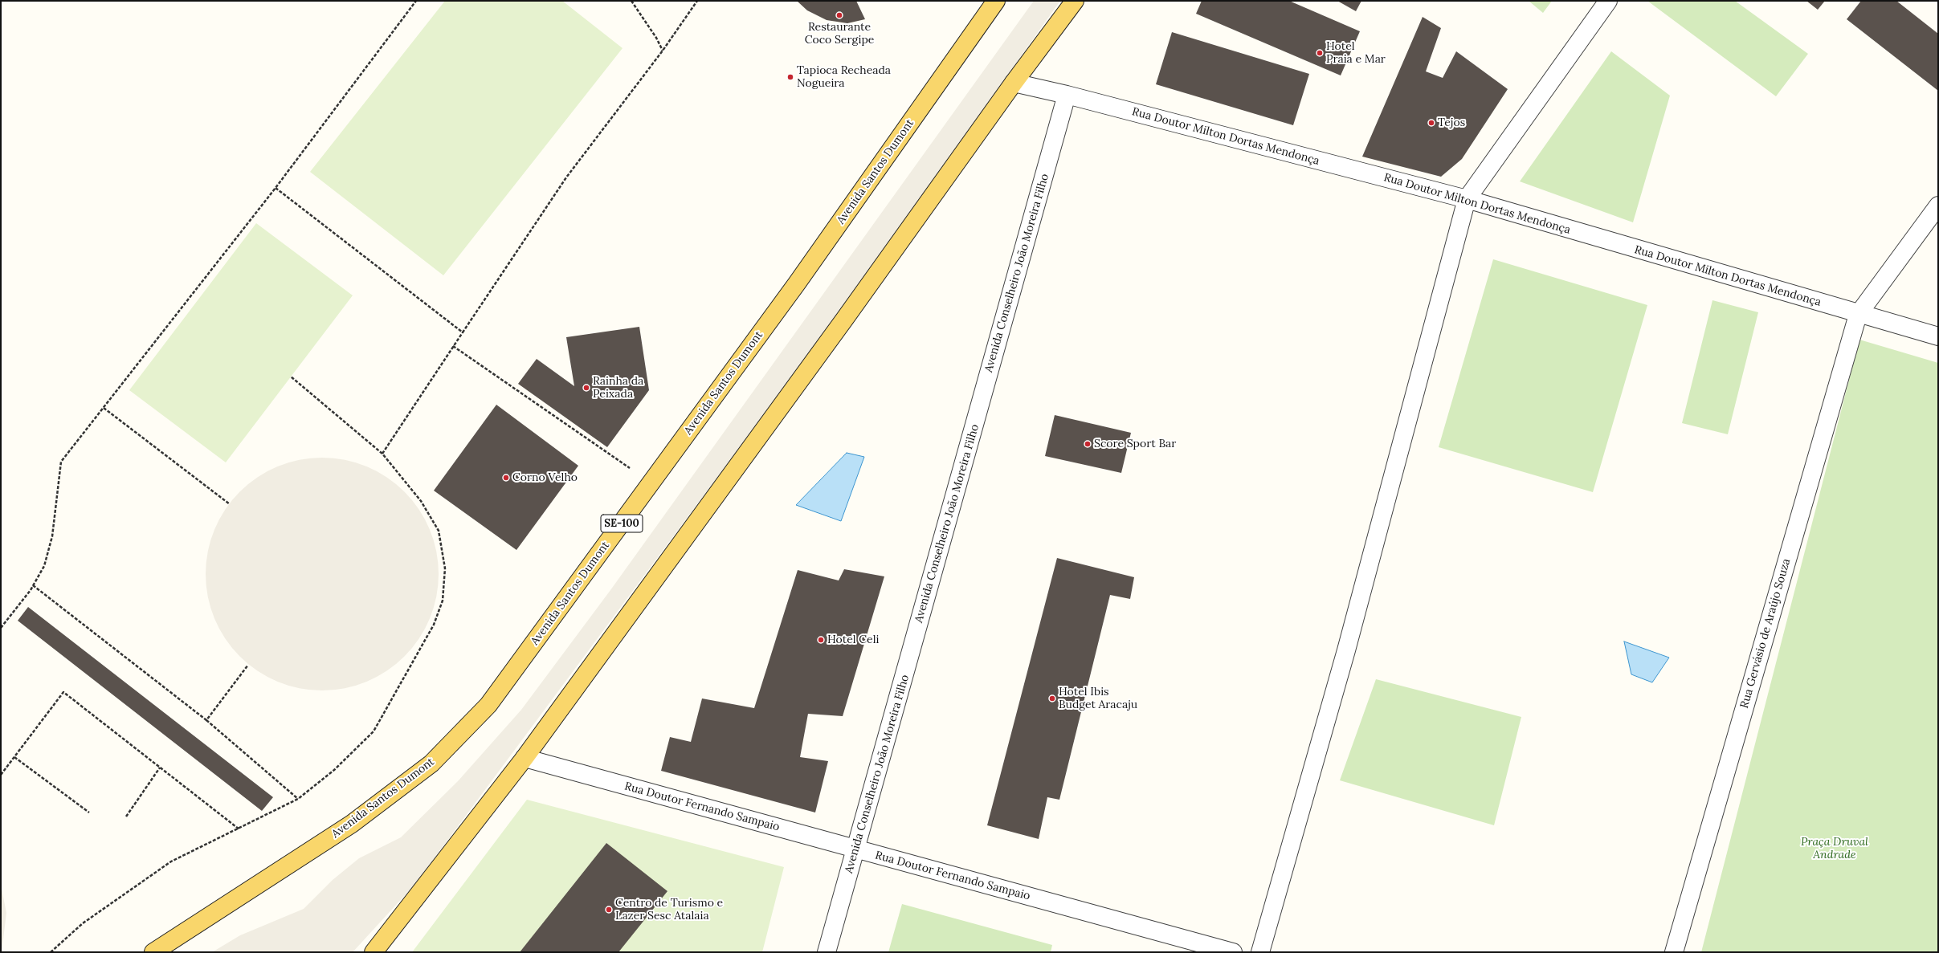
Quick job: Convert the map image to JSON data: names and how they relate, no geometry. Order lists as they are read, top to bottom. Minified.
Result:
{"streets":{"main road":["Avenida Santos Dumont","SE-100"],"street":["Rua Doutor Milton Dortas Mendonça","Avenida Conselheiro João Moreira Filho","Rua Gervásio de Araújo Souza","Rua Doutor Fernando Sampaio"]},"crossings":[["Rua Doutor Milton Dortas Mendonça","Avenida Conselheiro João Moreira Filho"],["Rua Doutor Milton Dortas Mendonça","Rua Gervásio de Araújo Souza"],["Avenida Conselheiro João Moreira Filho","Rua Doutor Fernando Sampaio"]],"parks":["Praça Druval Andrade"],"places":["Restaurante Coco Sergipe","Hotel Praia e Mar","Tapioca Recheada Nogueira","Tejos","Rainha da Peixada","Score Sport Bar","Corno Velho","Hotel Celi","Hotel Ibis Budget Aracaju","Centro de Turismo e Lazer Sesc Atalaia"]}
